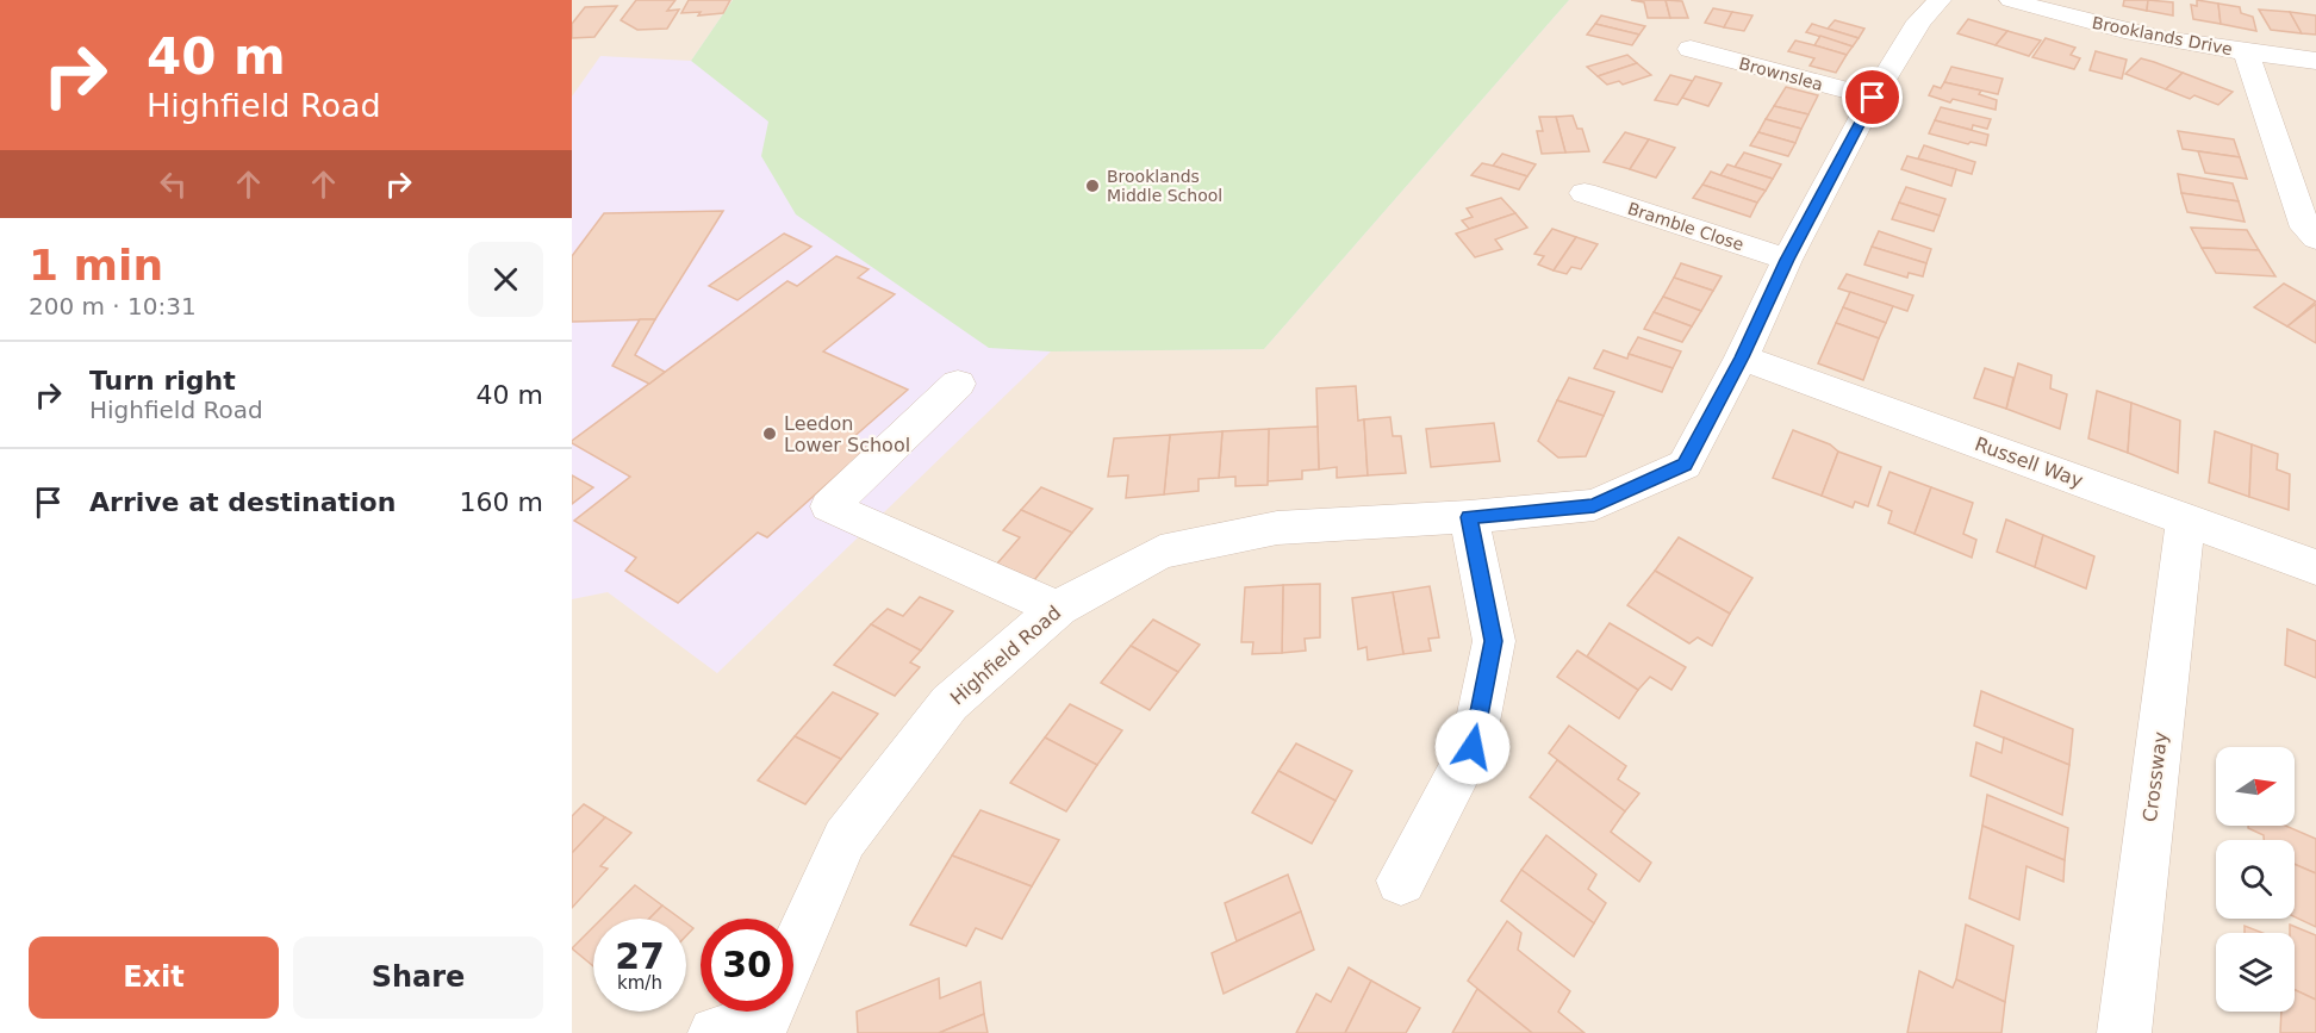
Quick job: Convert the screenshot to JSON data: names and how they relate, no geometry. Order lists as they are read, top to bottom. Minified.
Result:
{"streets":{"street":["Brooklands Drive","Brownslea","Bramble Close","Russell Way","Highfield Road","Crossway"]},"crossings":[["Brownslea","Highfield Road"],["Bramble Close","Highfield Road"],["Russell Way","Highfield Road"],["Russell Way","Crossway"]],"places":["Brooklands Middle School","Leedon Lower School"],"north":"right","page":{"turn":["40 m","Highfield Road"],"heading":["1 min","200 m · 10:31"],"list":[{"name":"Turn right","note":"Highfield Road","value":"40 m"},{"name":"Arrive at destination","value":"160 m"}],"speed":"27 km/h","limit":"30","buttons":["Exit","Share"]}}
